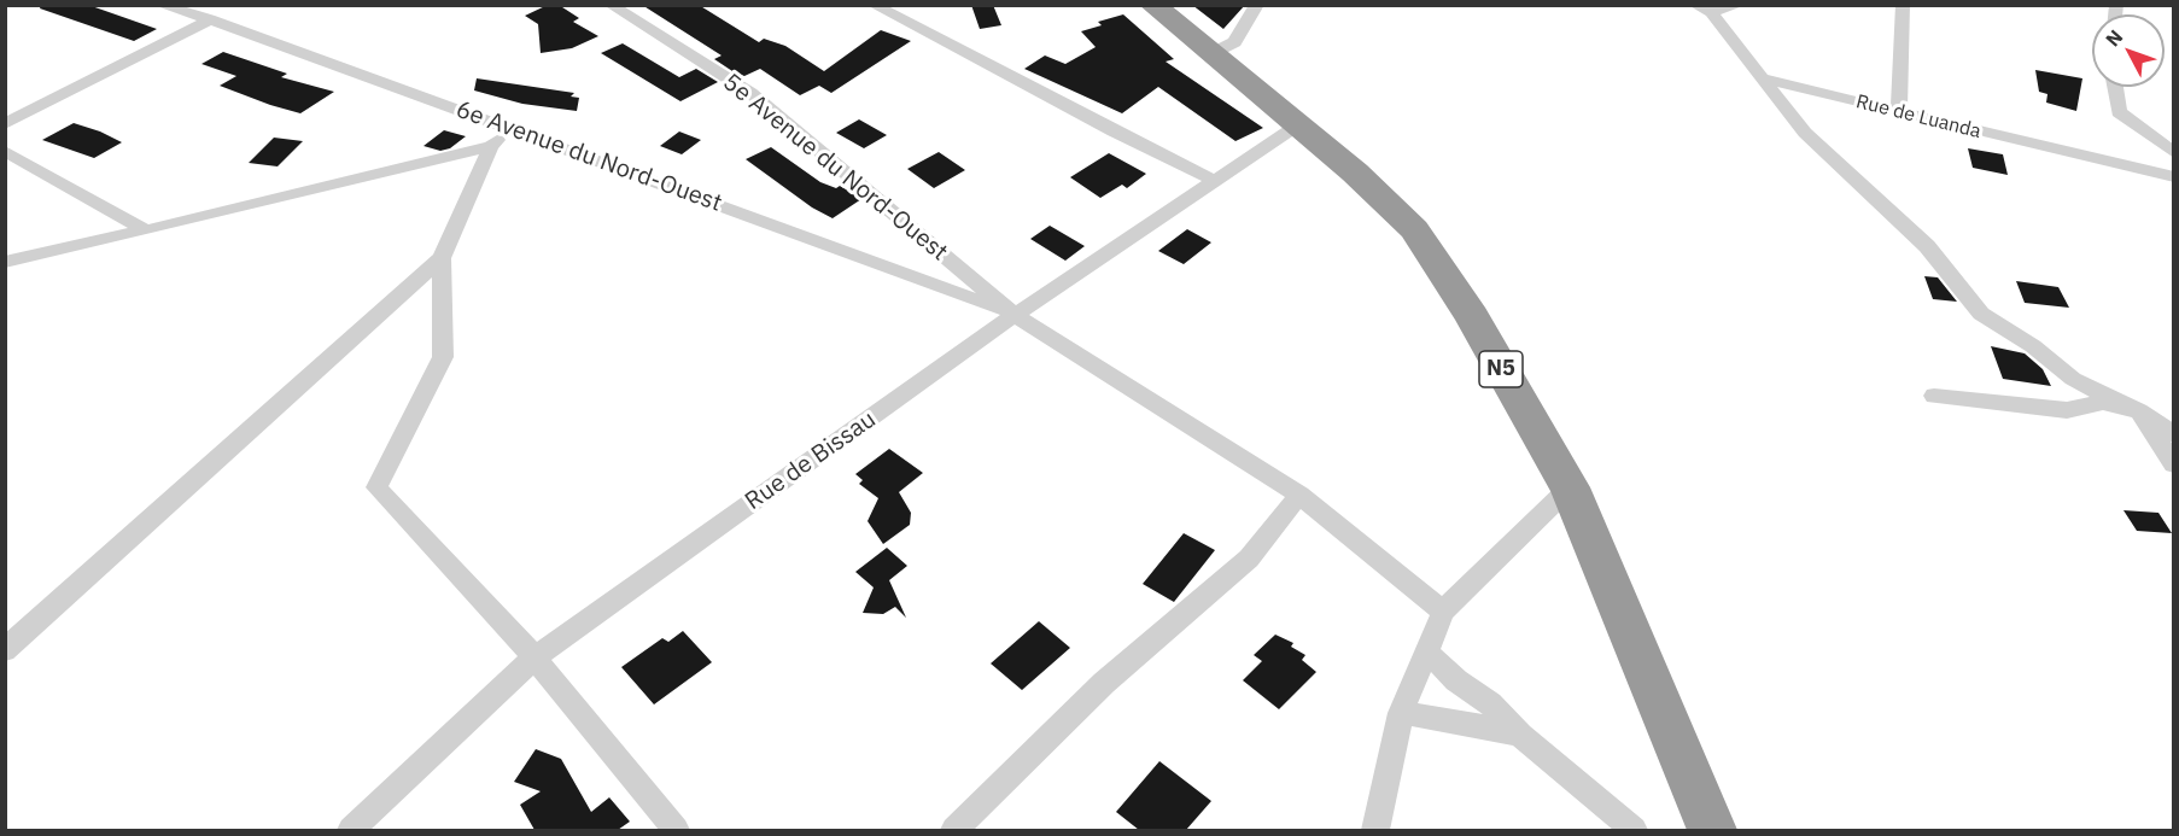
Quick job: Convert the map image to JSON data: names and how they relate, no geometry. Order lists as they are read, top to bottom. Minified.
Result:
{"streets":{"highway":["N5"],"street":["Rue de Luanda","6e Avenue du Nord-Ouest","5e Avenue du Nord-Ouest","Rue de Bissau"]},"crossings":[["6e Avenue du Nord-Ouest","5e Avenue du Nord-Ouest"],["6e Avenue du Nord-Ouest","Rue de Bissau"],["5e Avenue du Nord-Ouest","Rue de Bissau"],["N5","Rue de Bissau"]],"north":"top left"}
